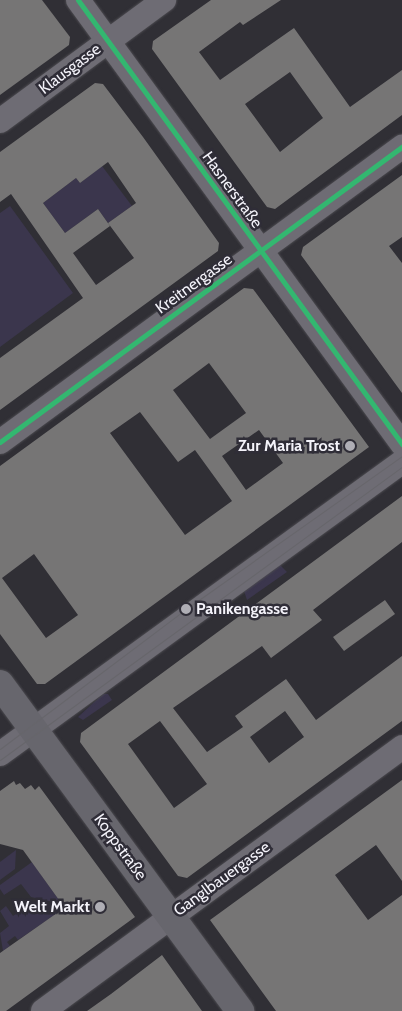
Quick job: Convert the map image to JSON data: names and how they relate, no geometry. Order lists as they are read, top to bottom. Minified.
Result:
{"streets":{"main road":["Koppstraße"],"street":["Klausgasse","Hasnerstraße","Kreitnergasse","Ganglbauergasse"]},"crossings":[["Klausgasse","Hasnerstraße"],["Hasnerstraße","Kreitnergasse"],["Koppstraße","Ganglbauergasse"]],"places":["Zur Maria Trost","Panikengasse","Welt Markt"]}
